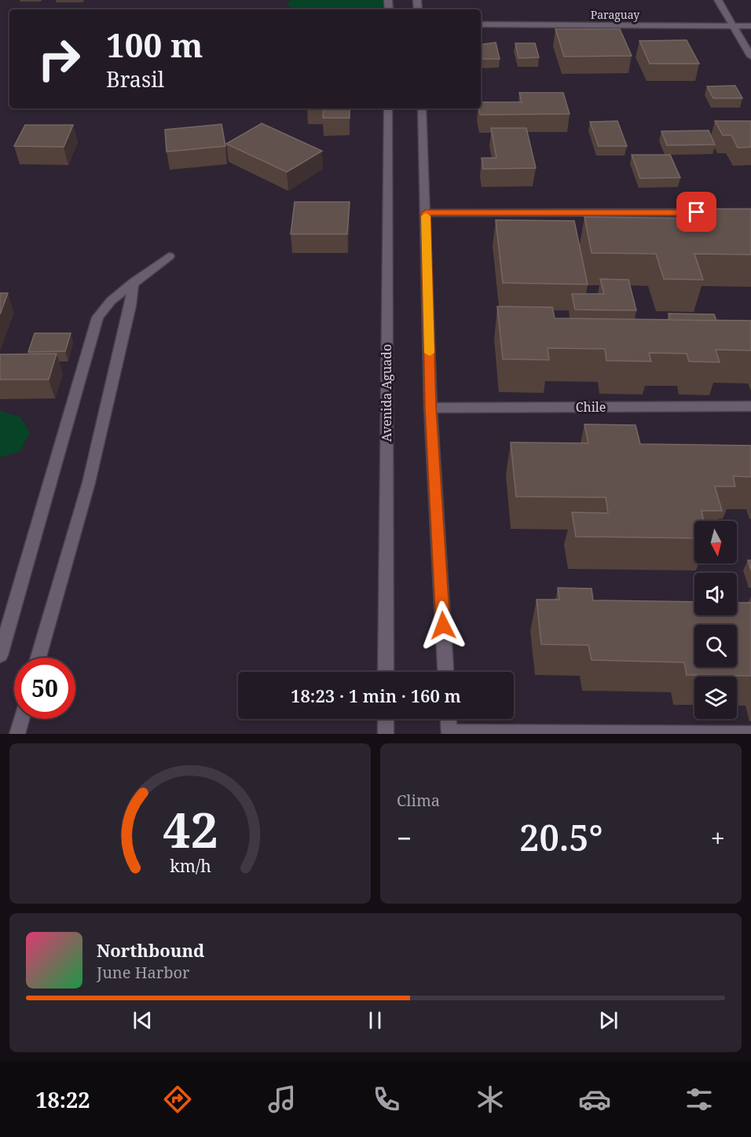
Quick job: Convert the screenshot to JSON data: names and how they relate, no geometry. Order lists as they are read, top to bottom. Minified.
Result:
{"streets":{"street":["Paraguay","Avenida Aguado","Chile"]},"north":"bottom","page":{"turn":["100 m","Brasil"],"limit":"50","trip":"18:23 · 1 min · 160 m","tile":"Clima","heat":["−","20.5°","+"],"song":["Northbound","June Harbor"],"tabs":"18:22","gauge":["42","km/h"]}}
